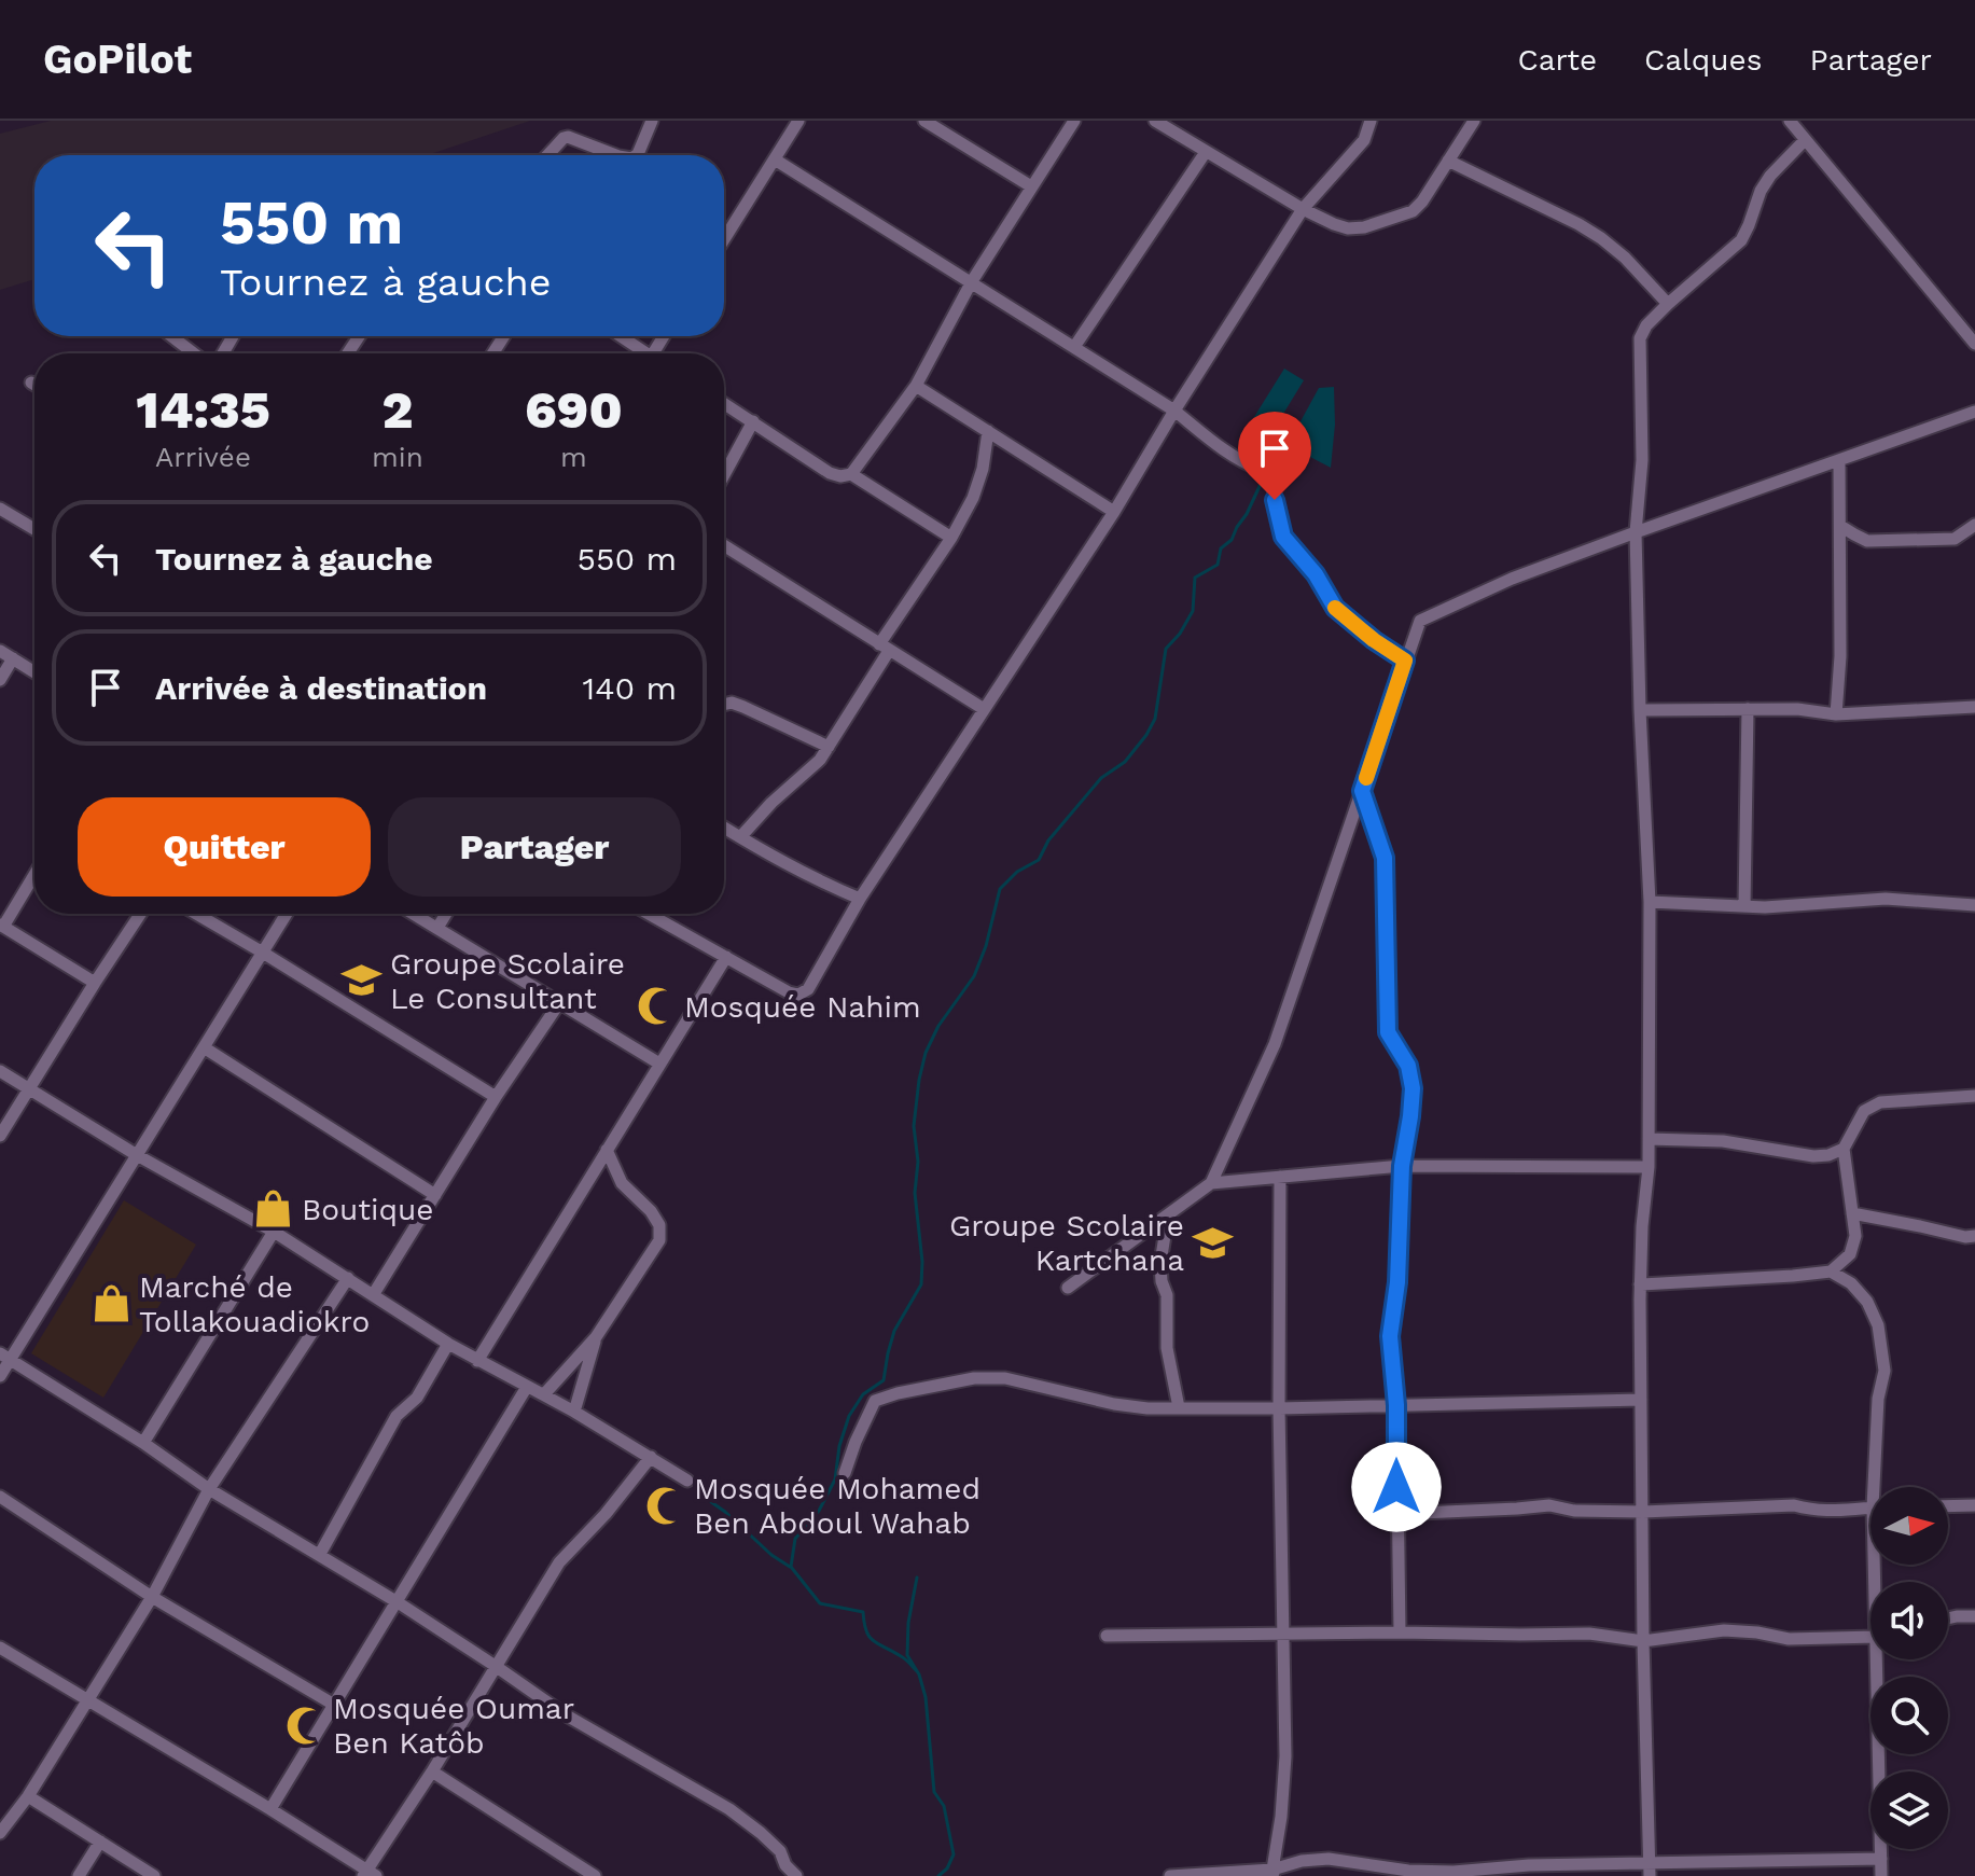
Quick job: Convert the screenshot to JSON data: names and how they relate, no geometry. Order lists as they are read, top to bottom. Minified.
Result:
{"places":{"school or university":["Groupe Scolaire Le Consultant","Groupe Scolaire Kartchana"],"mosque":["Mosquée Nahim","Mosquée Mohamed Ben Abdoul Wahab","Mosquée Oumar Ben Katôb"],"shop":["Boutique","Marché de Tollakouadiokro"]},"north":"right","page":{"header":"GoPilot","nav":["Carte","Calques","Partager"],"turn":["550 m","Tournez à gauche"],"eta":["14:35","Arrivée","2","min","690","m"],"list":[{"name":"Tournez à gauche","value":"550 m"},{"name":"Arrivée à destination","value":"140 m"}],"buttons":["Quitter","Partager"]}}
